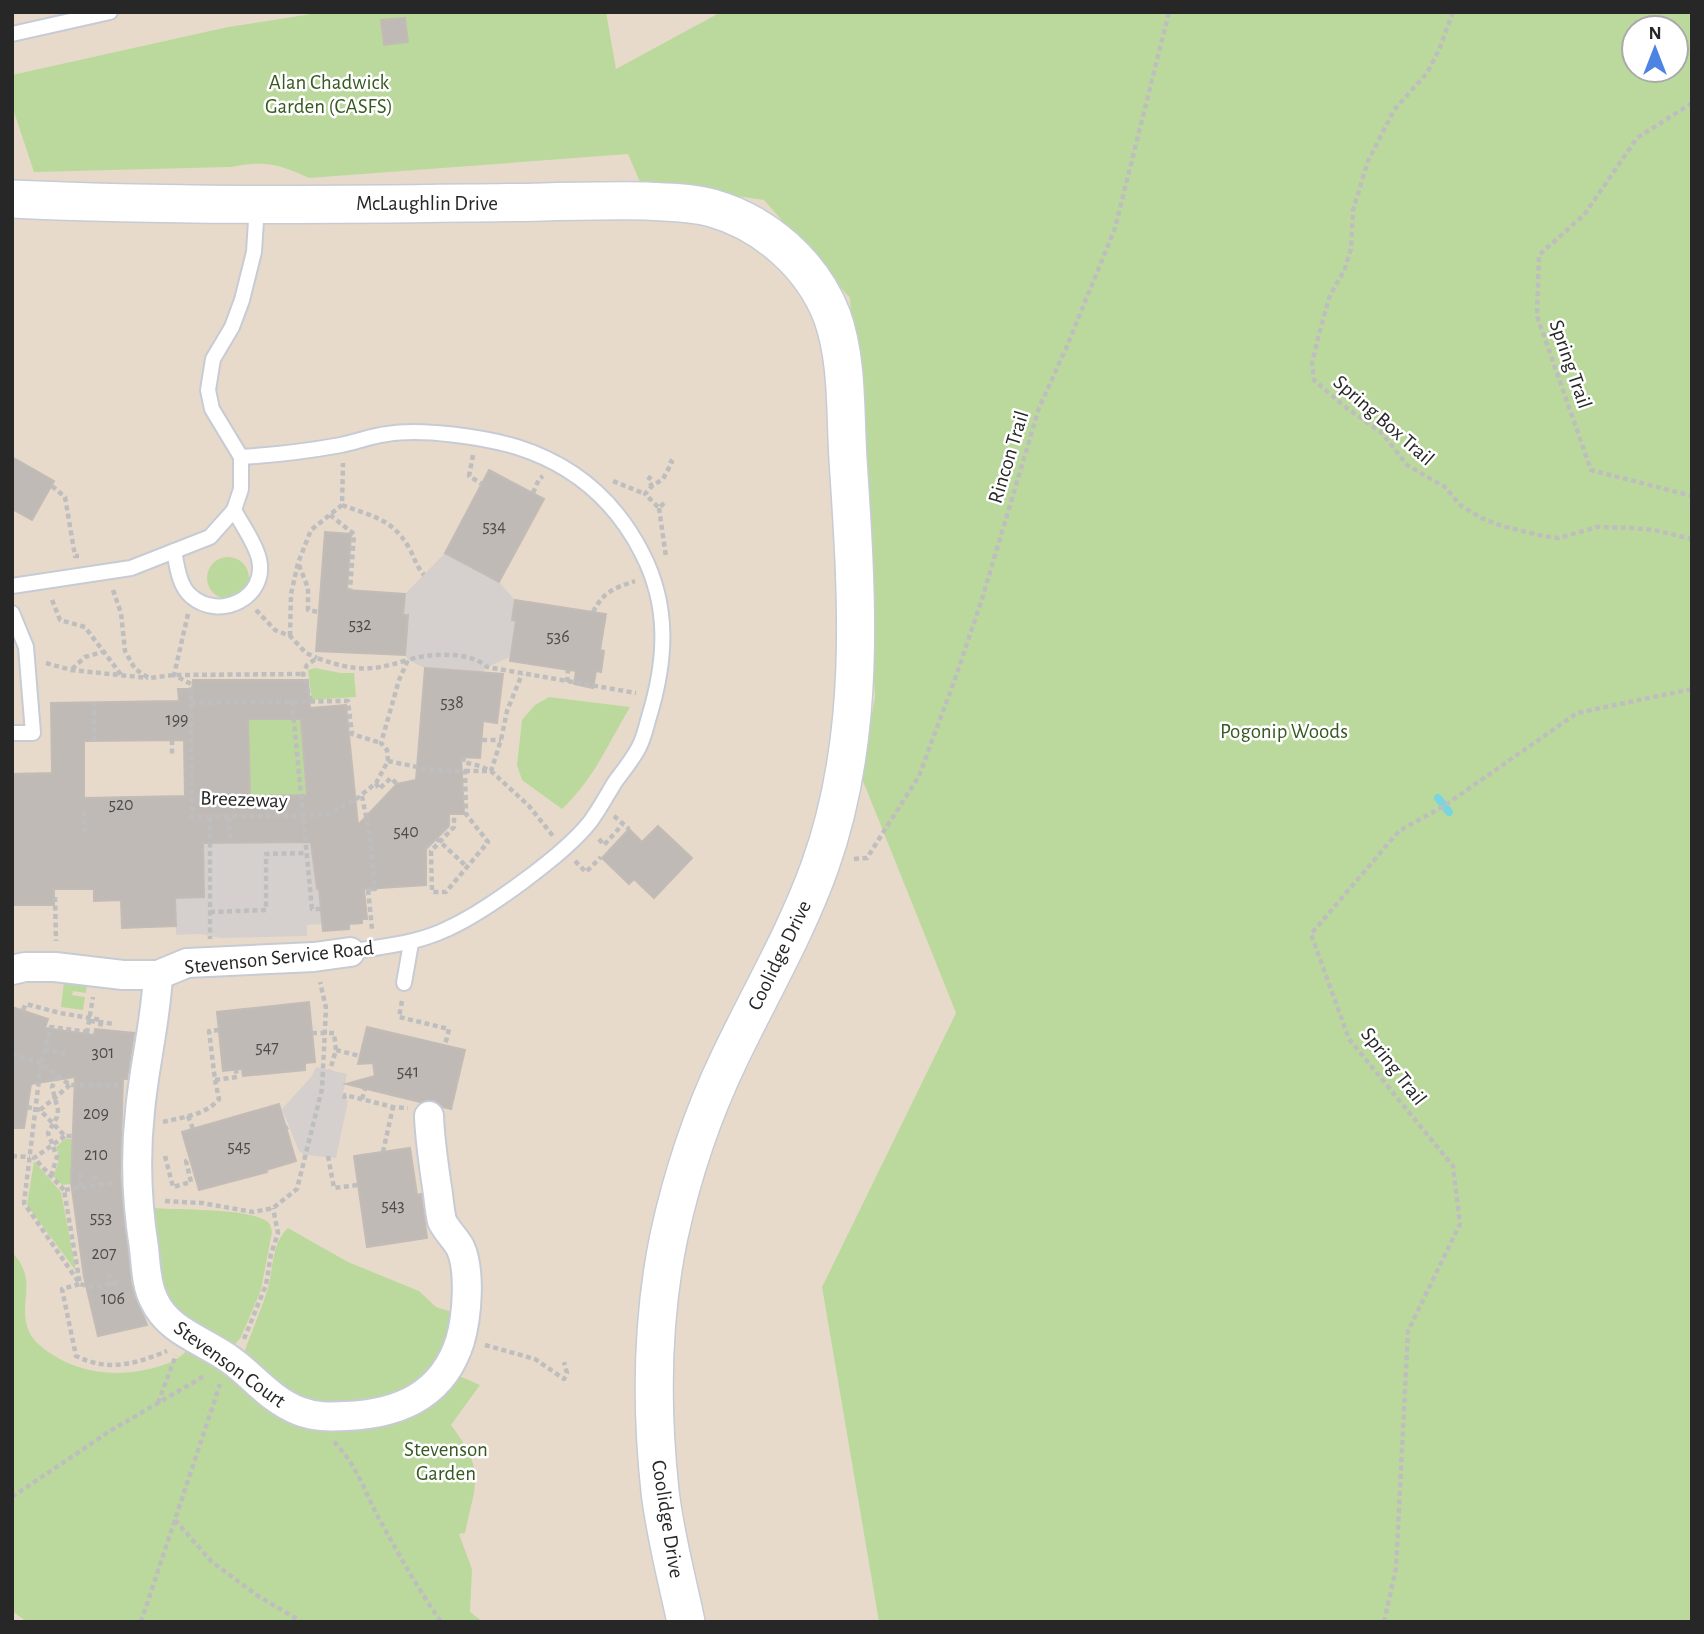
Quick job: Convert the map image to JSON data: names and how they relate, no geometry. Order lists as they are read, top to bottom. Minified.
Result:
{"streets":{"street":["McLaughlin Drive","Coolidge Drive","Stevenson Service Road","Stevenson Court"],"path":["Spring Trail","Spring Box Trail","Rincon Trail","Breezeway"]},"crossings":[["McLaughlin Drive","Coolidge Drive"],["Rincon Trail","Coolidge Drive"],["Stevenson Service Road","Stevenson Court"]],"parks":["Alan Chadwick Garden (CASFS)","Pogonip Woods","Stevenson Garden"],"house_numbers":["534","532","536","538","199","520","540","547","301","541","209","545","210","543","553","207","106"],"north":"top"}
